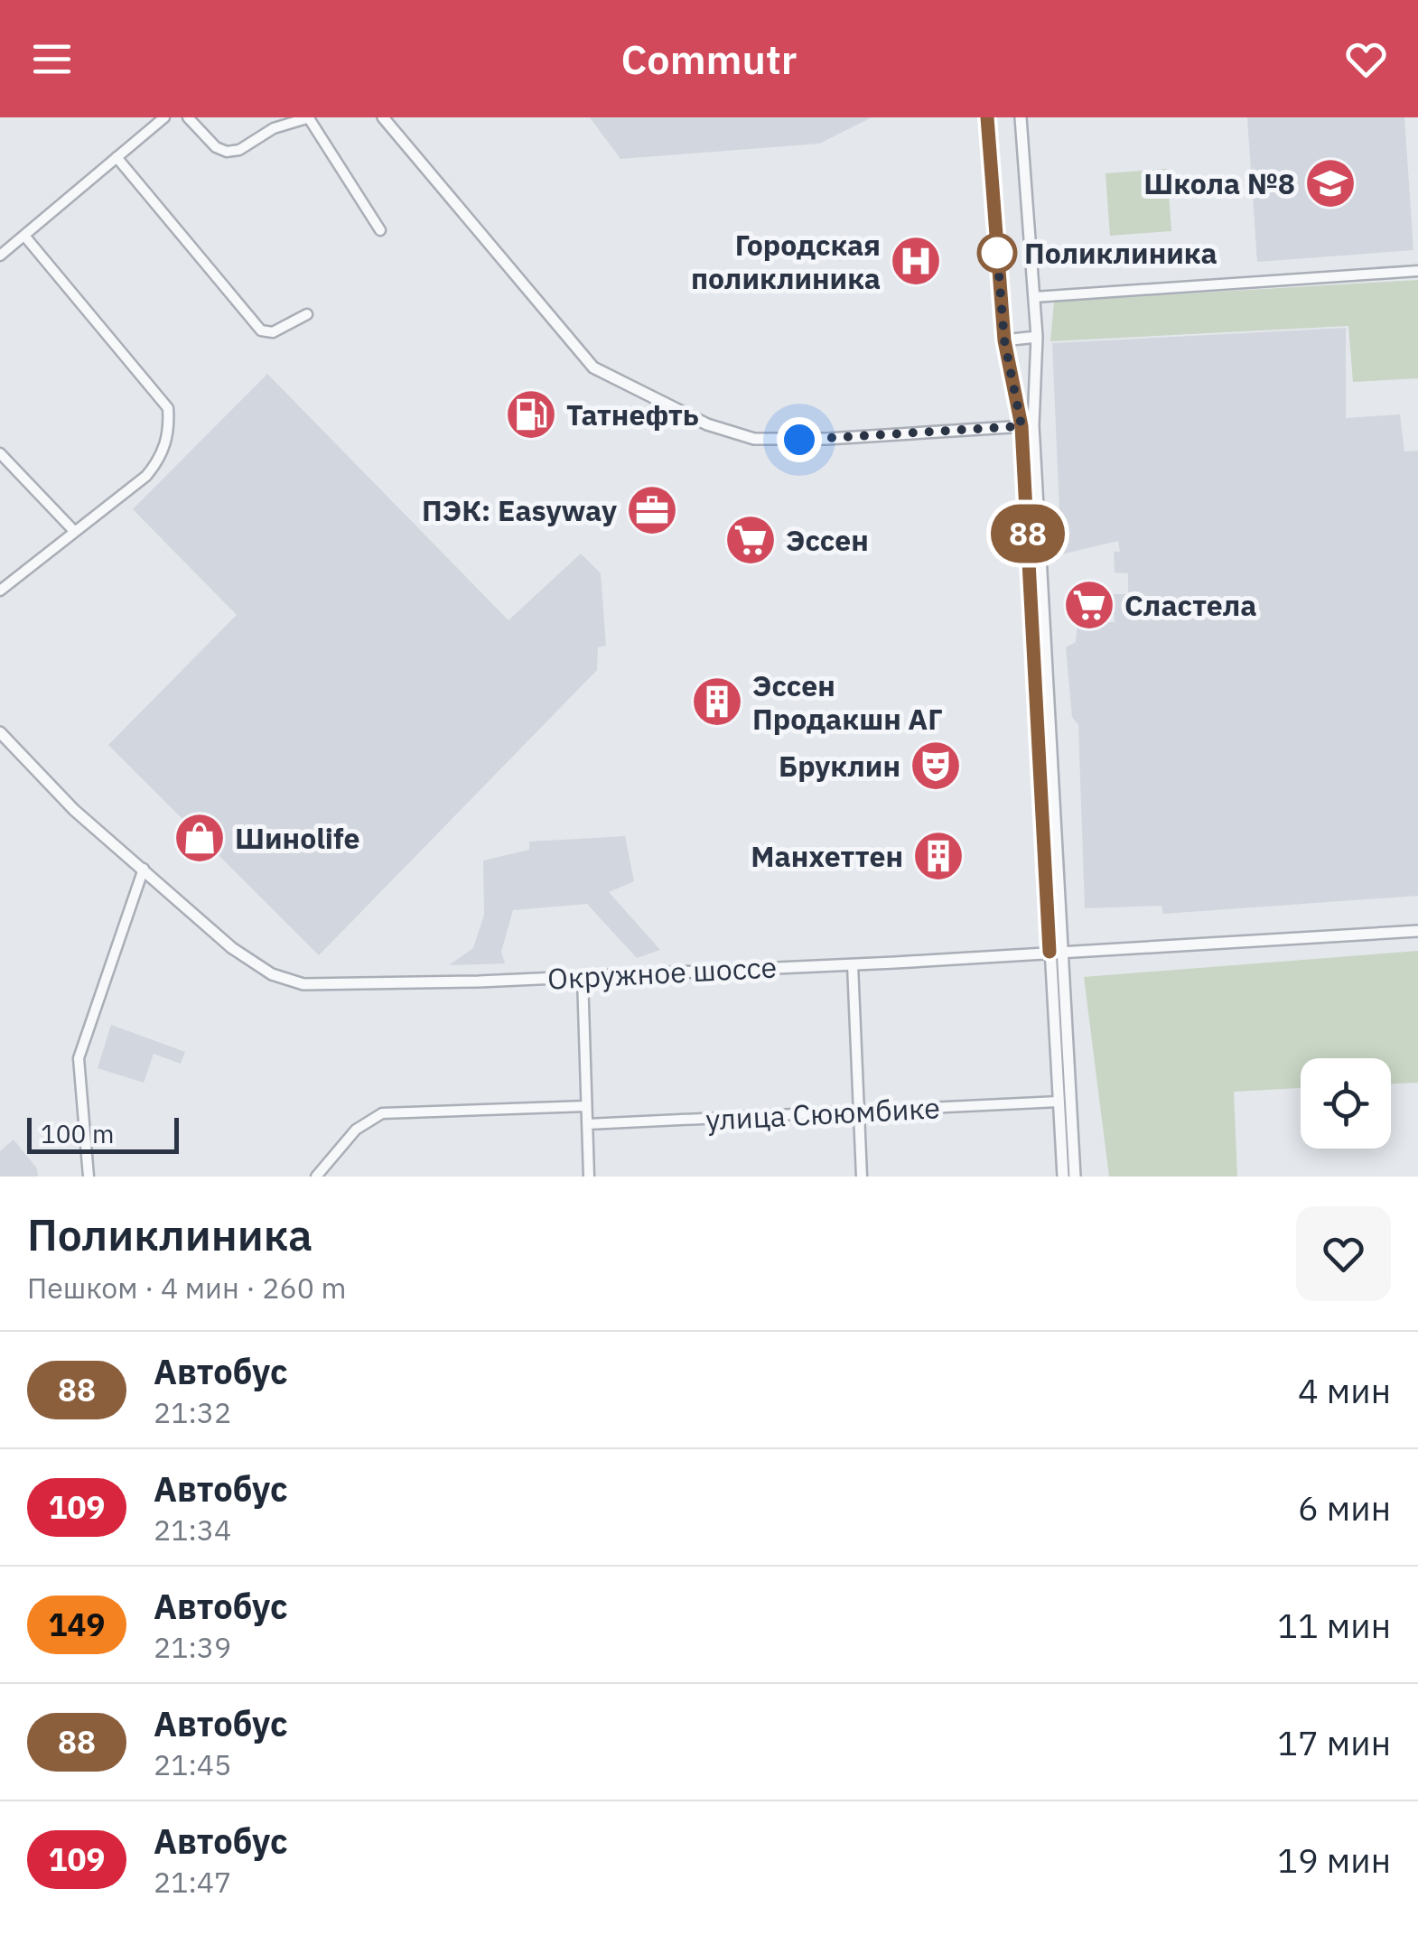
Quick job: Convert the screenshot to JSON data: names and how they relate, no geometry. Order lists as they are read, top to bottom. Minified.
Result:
{"streets":{"street":["Окружное шоссе","улица Сююмбике"]},"places":{"school or university":["Школа №8"],"other":["Поликлиника"],"hospital":["Городская поликлиника"],"fuel station":["Татнефть"],"office":["ПЭК: Easyway"],"supermarket":["Эссен","Сластела"],"building":["Эссен Продакшн АГ","Манхеттен"],"theatre":["Бруклин"],"shop":["Шиноlife"]},"lines":["bus line 88"],"scale_bar":"100 m","page":{"header":"Commutr","on_map":"88","scale":"100 m","heading":["Поликлиника","Пешком · 4 мин · 260 m"],"list":[{"mark":"88","name":"Автобус","note":"21:32","value":"4 мин"},{"mark":"109","name":"Автобус","note":"21:34","value":"6 мин"},{"mark":"149","name":"Автобус","note":"21:39","value":"11 мин"},{"mark":"88","name":"Автобус","note":"21:45","value":"17 мин"},{"mark":"109","name":"Автобус","note":"21:47","value":"19 мин"}]}}
